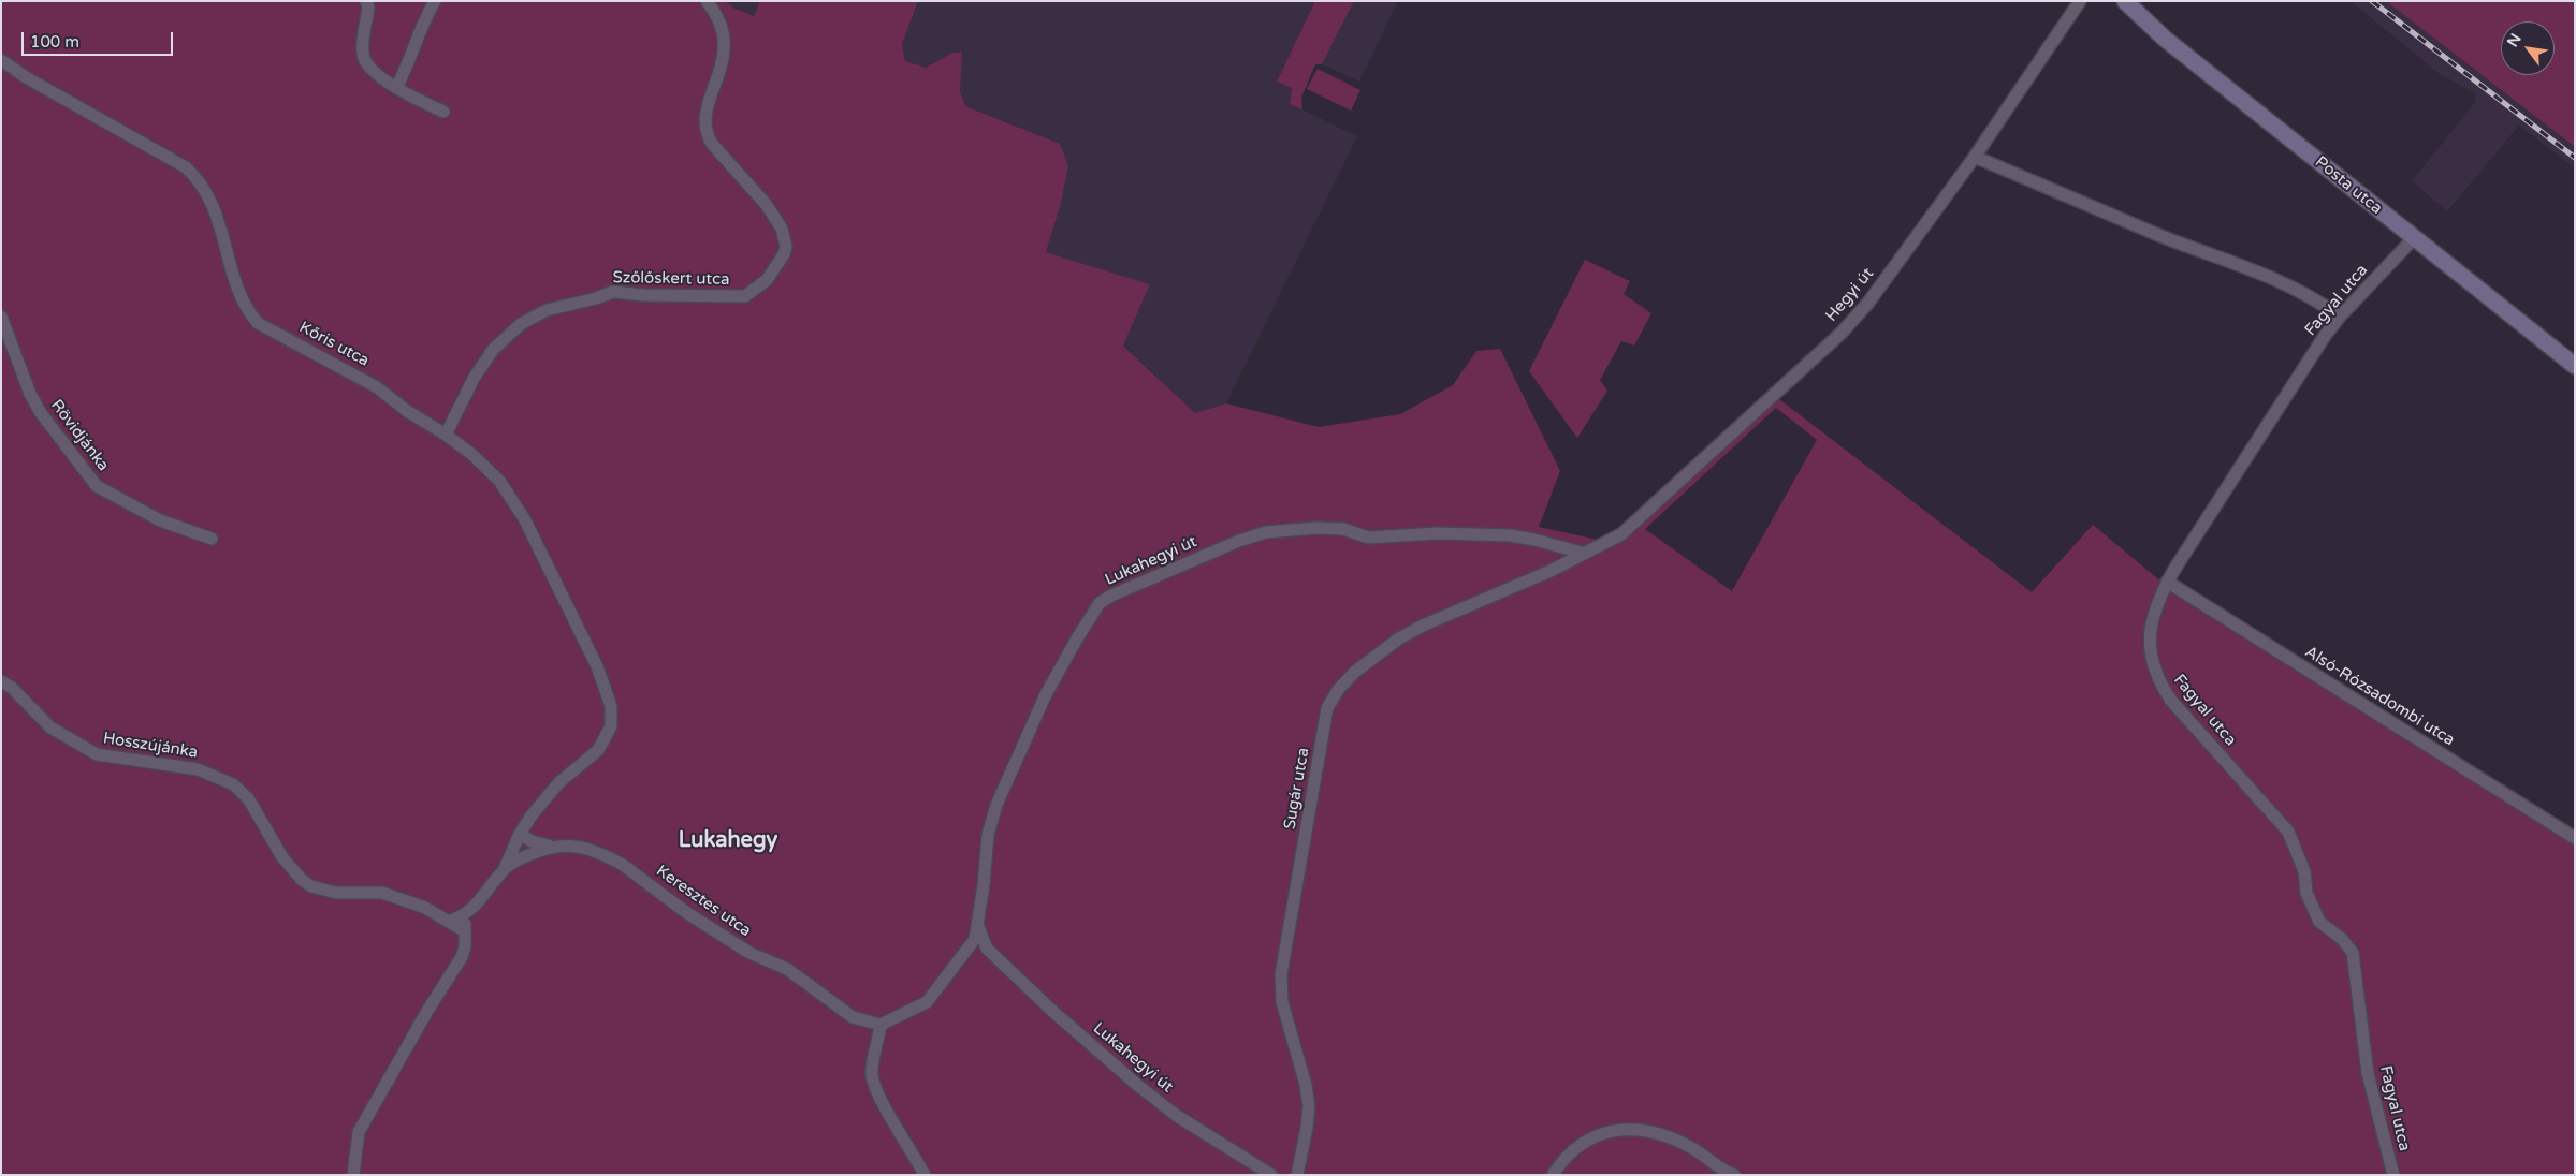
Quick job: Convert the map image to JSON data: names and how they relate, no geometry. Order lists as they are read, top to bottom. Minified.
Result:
{"streets":{"main road":["Posta utca"],"street":["Szőlőskert utca","Hegyi út","Fagyal utca","Kőris utca","Rövidjánka","Lukahegyi út","Alsó-Rózsadombi utca","Hosszújánka","Sugár utca","Keresztes utca"]},"crossings":[["Posta utca","Fagyal utca"],["Szőlőskert utca","Kőris utca"],["Hegyi út","Lukahegyi út"],["Hegyi út","Sugár utca"],["Fagyal utca","Alsó-Rózsadombi utca"],["Lukahegyi út","Sugár utca"]],"districts":["Lukahegy"],"scale_bar":"100 m","north":"top left"}
